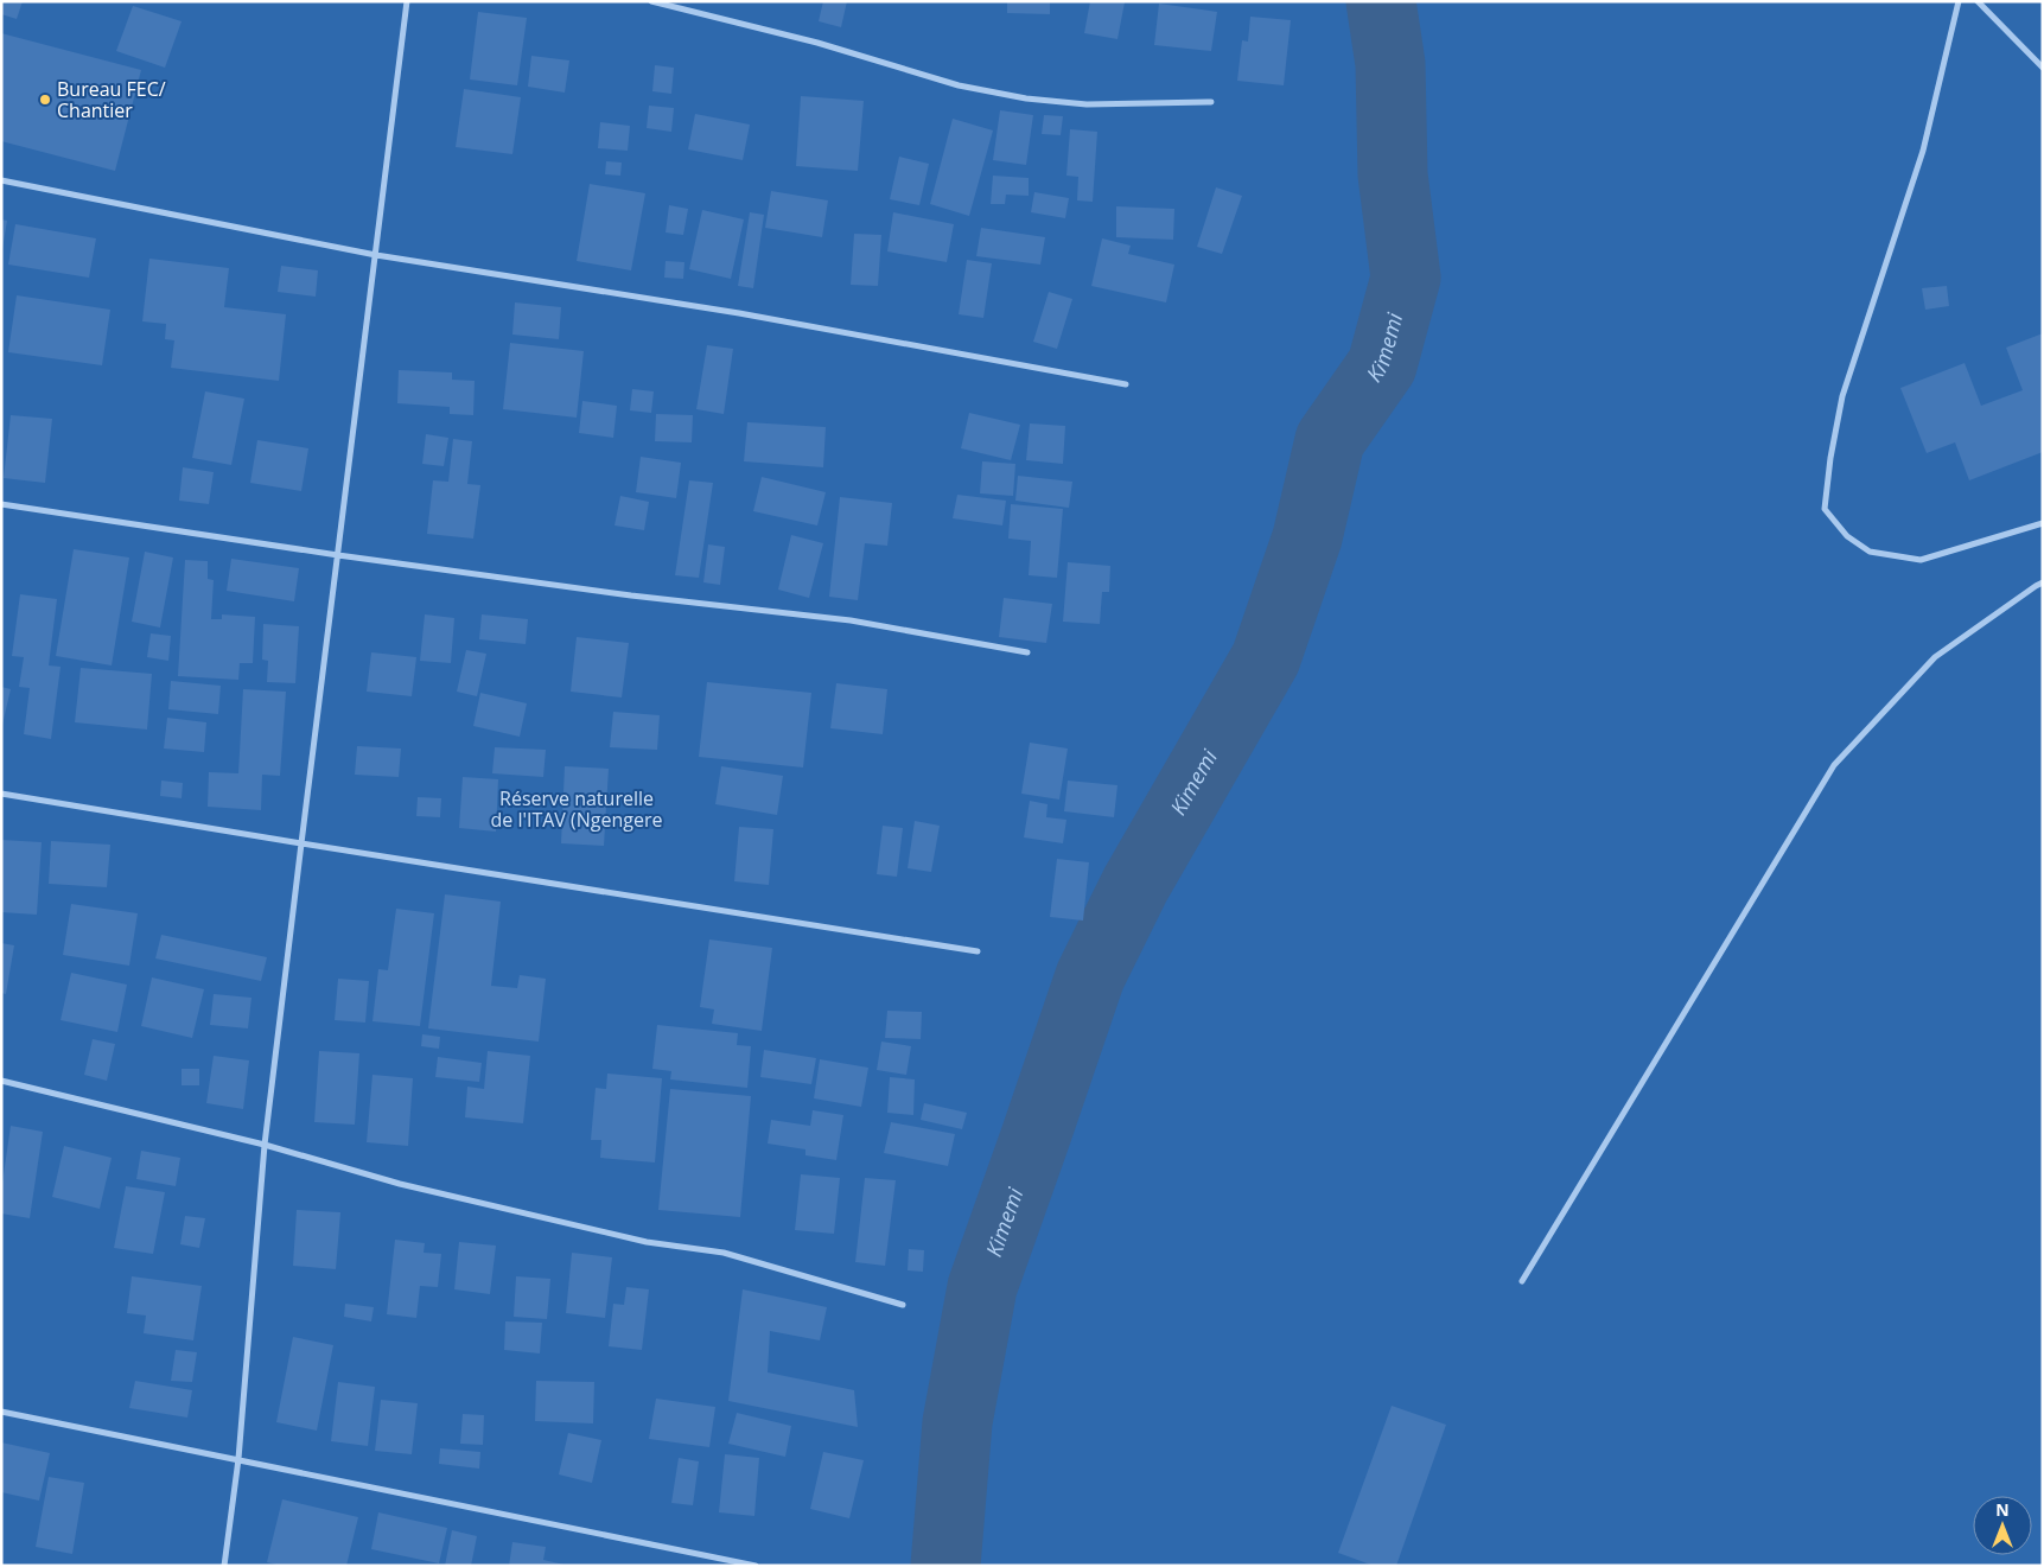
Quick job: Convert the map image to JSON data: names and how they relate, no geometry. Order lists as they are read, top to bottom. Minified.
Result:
{"water":["Kimemi"],"parks":["Réserve naturelle de l'ITAV (Ngengere"],"places":["Bureau FEC/ Chantier"],"north":"top"}
